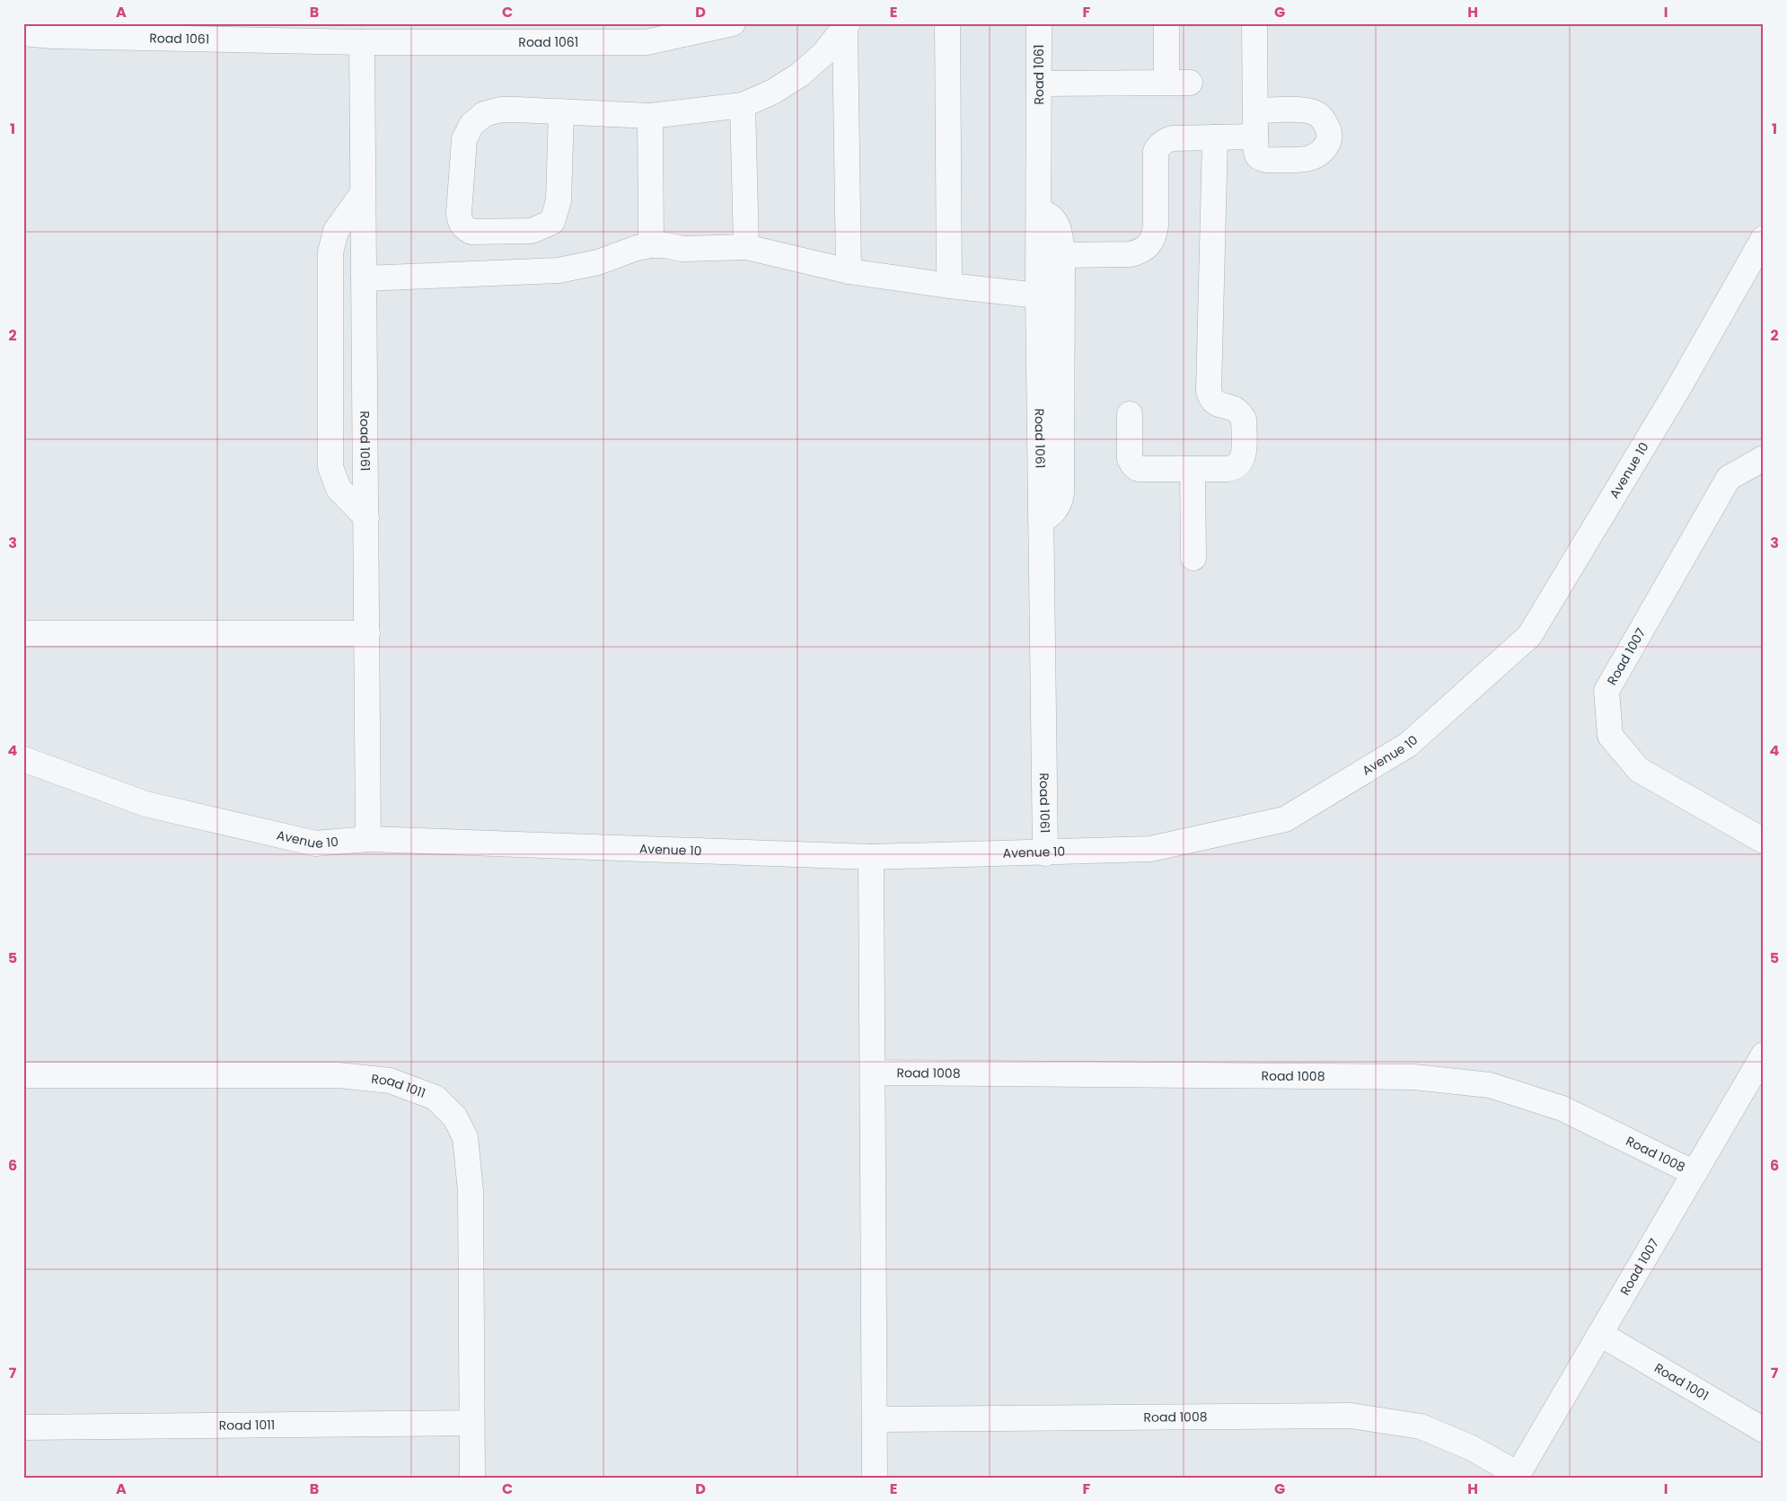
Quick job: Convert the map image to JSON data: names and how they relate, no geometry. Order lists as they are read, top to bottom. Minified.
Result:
{"streets":{"street":["Road 1061","Avenue 10","Road 1007","Road 1008","Road 1011","Road 1001"]},"crossings":[["Road 1061","Avenue 10"],["Road 1007","Road 1008"],["Road 1007","Road 1001"]],"grid":{"columns":["A","B","C","D","E","F","G","H","I"],"rows":["1","2","3","4","5","6","7"]}}
